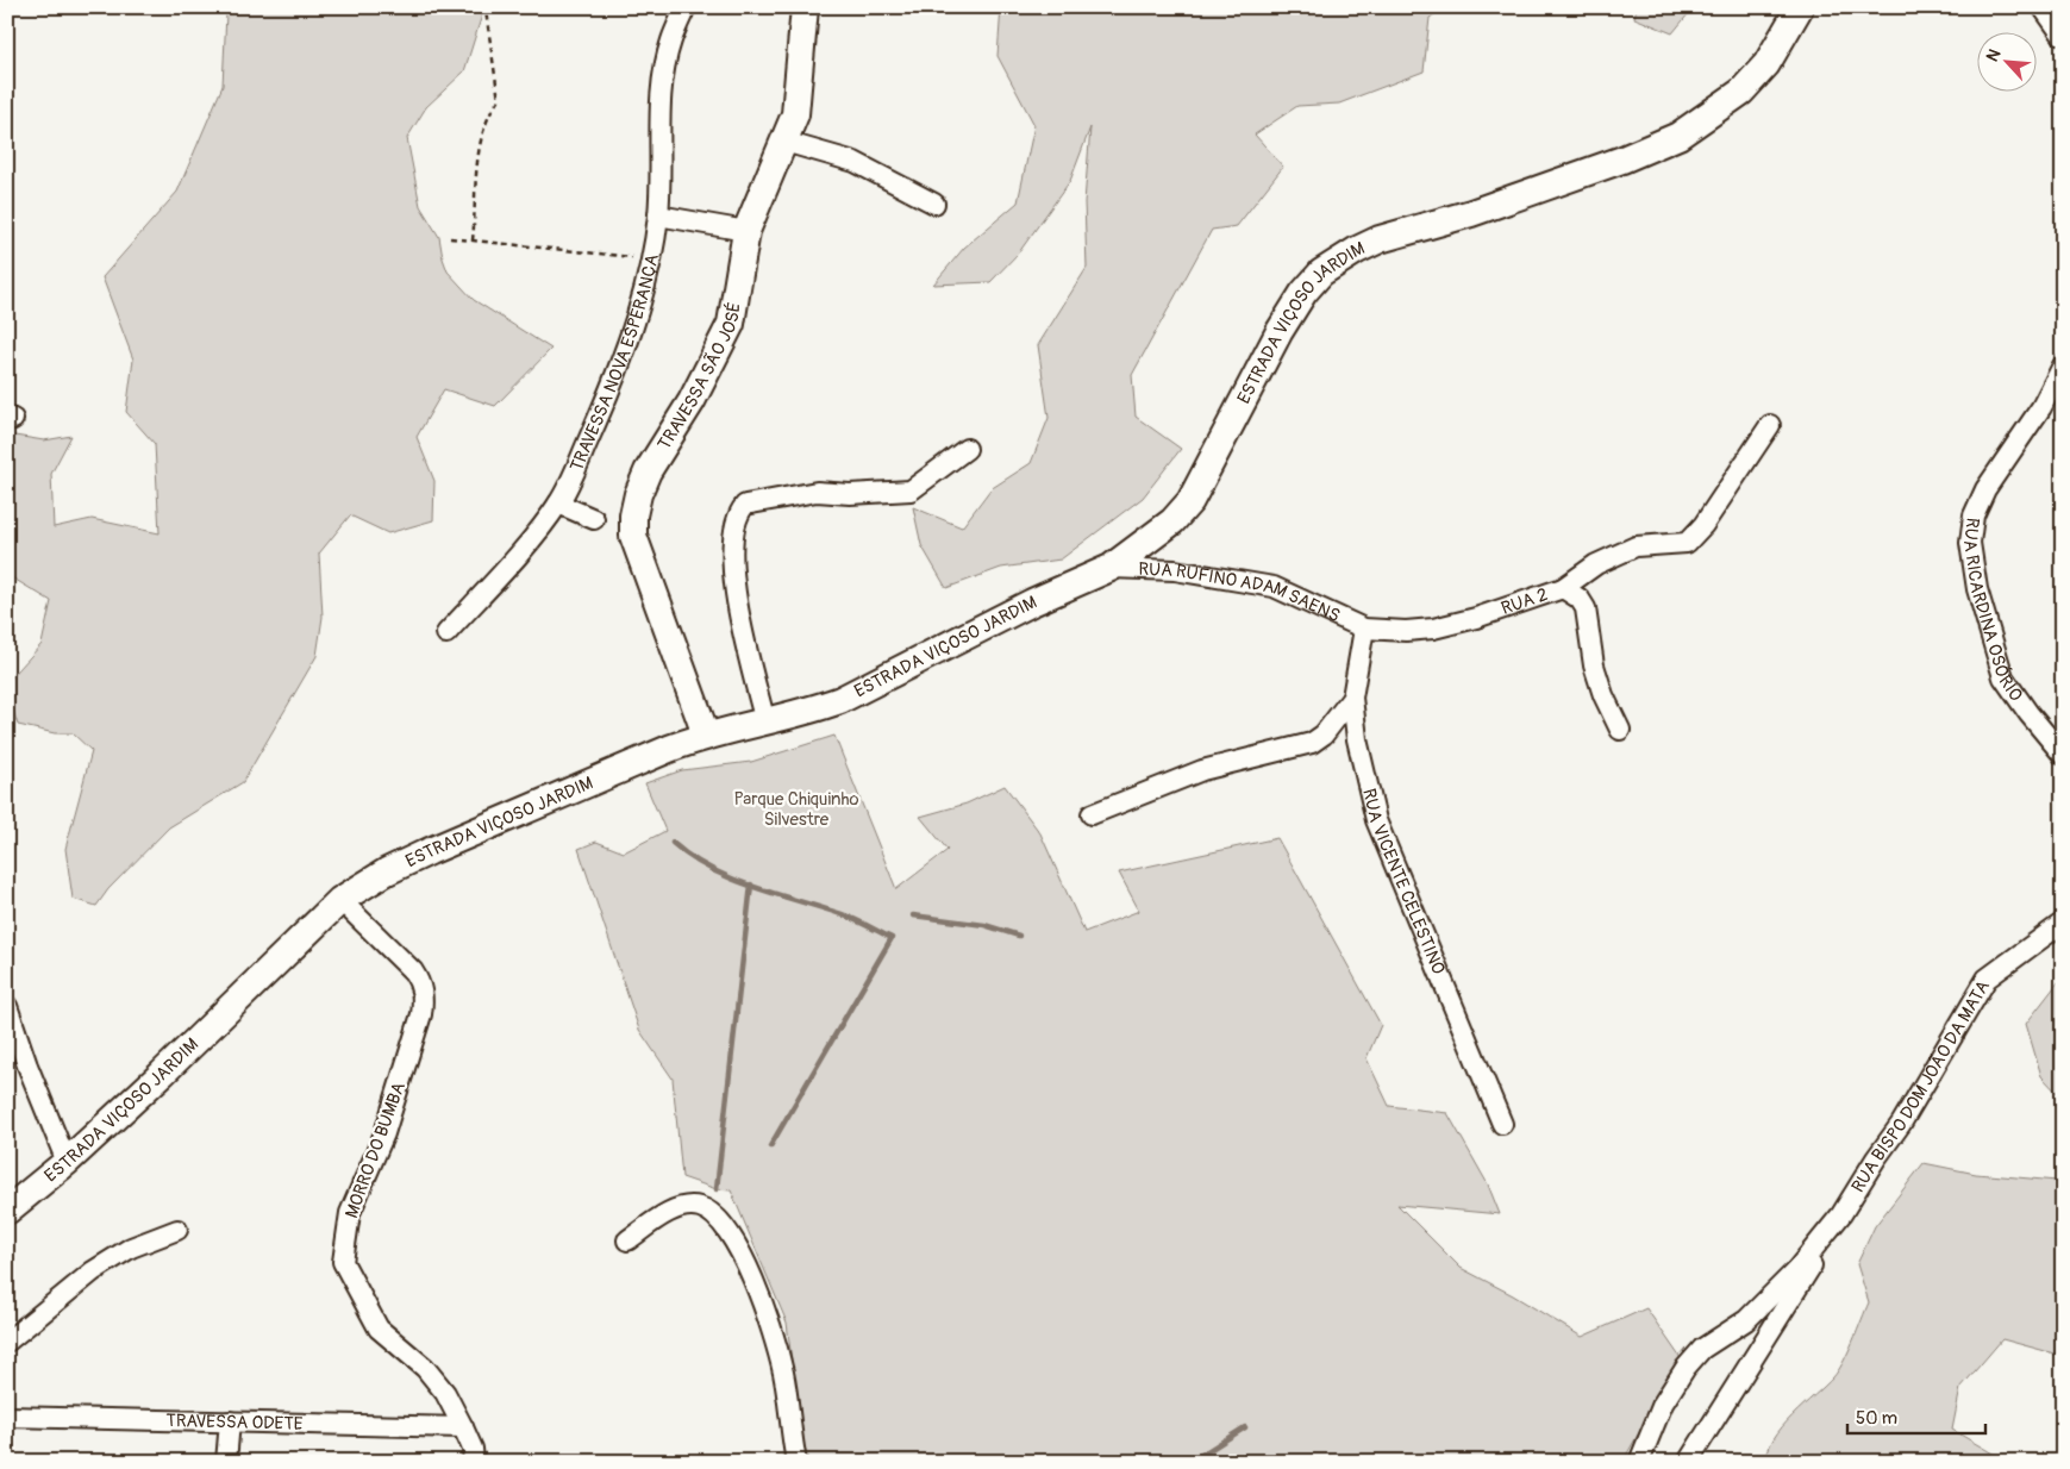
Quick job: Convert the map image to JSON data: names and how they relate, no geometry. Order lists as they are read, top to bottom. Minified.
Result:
{"streets":{"main road":["ESTRADA VIÇOSO JARDIM","TRAVESSA SÃO JOSÉ"],"street":["TRAVESSA NOVA ESPERANÇA","RUA RUFINO ADAM SAENS","RUA 2","RUA RICARDINA OSÓRIO","RUA VICENTE CELESTINO","RUA BISPO DOM JOÃO DA MATA","MORRO DO BUMBA","TRAVESSA ODETE"]},"crossings":[["ESTRADA VIÇOSO JARDIM","TRAVESSA SÃO JOSÉ"],["ESTRADA VIÇOSO JARDIM","RUA RUFINO ADAM SAENS"],["ESTRADA VIÇOSO JARDIM","MORRO DO BUMBA"],["RUA RUFINO ADAM SAENS","RUA 2"],["RUA RUFINO ADAM SAENS","RUA VICENTE CELESTINO"],["RUA 2","RUA VICENTE CELESTINO"],["MORRO DO BUMBA","TRAVESSA ODETE"]],"parks":["Parque Chiquinho Silvestre"],"scale_bar":"50 m","north":"top left"}
